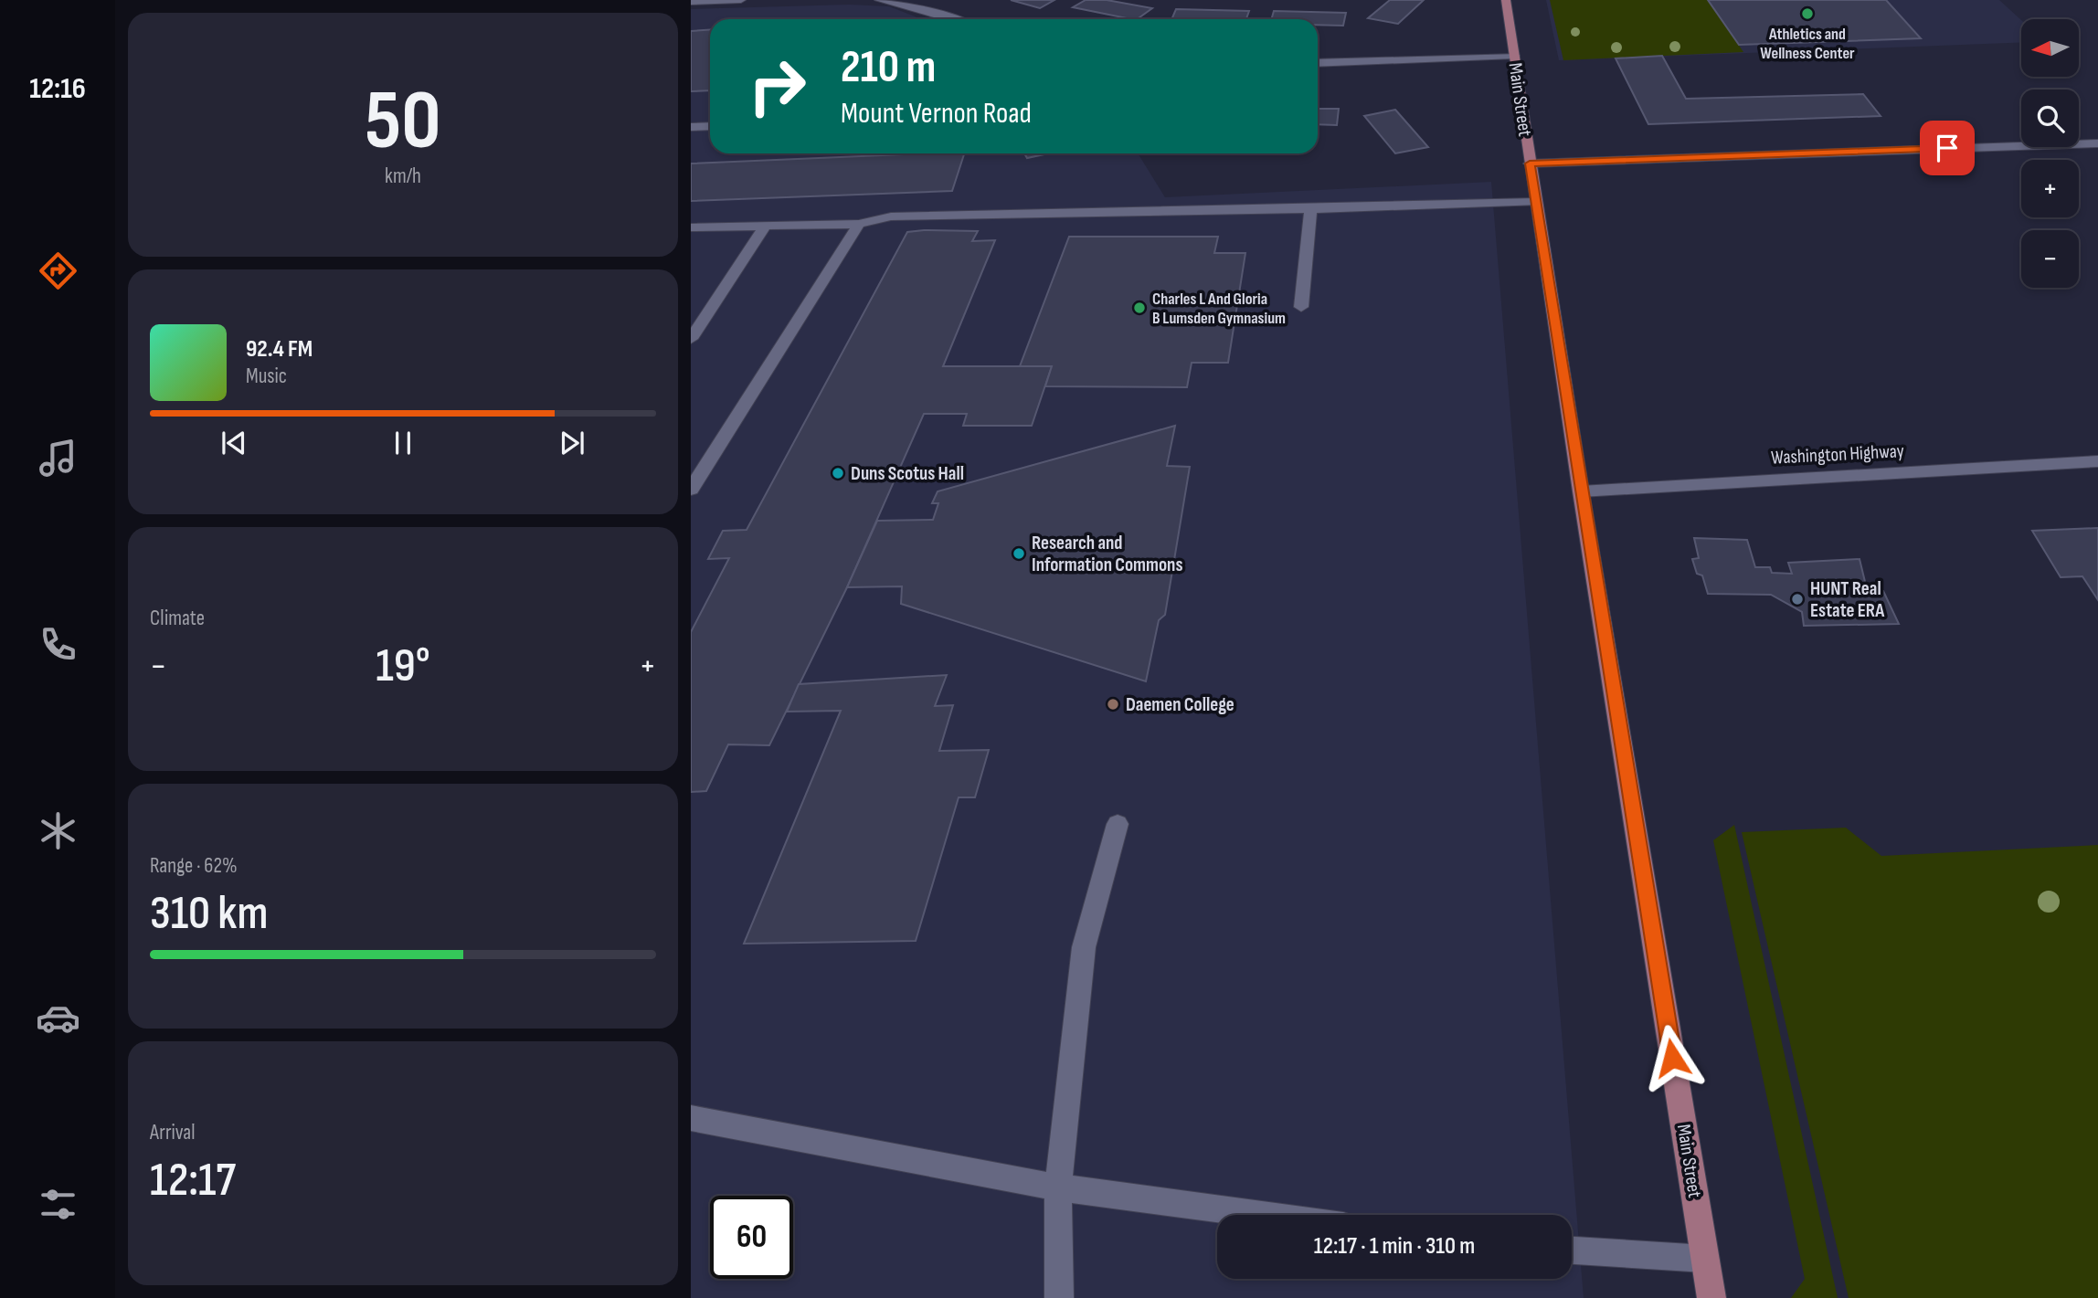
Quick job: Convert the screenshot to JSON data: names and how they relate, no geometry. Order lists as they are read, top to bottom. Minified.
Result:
{"streets":{"main road":["Main Street"],"street":["Washington Highway"]},"crossings":[["Main Street","Washington Highway"]],"places":["Athletics and Wellness Center","Charles L And Gloria B Lumsden Gymnasium","Duns Scotus Hall","Research and Information Commons","HUNT Real Estate ERA","Daemen College"],"north":"left","page":{"tabs":"12:16","tile":[["50","km/h"],"Climate",["Range · 62%","310 km"],["Arrival","12:17"]],"map_buttons":["+","−"],"turn":["210 m","Mount Vernon Road"],"song":["92.4 FM","Music"],"heat":["−","19°","+"],"limit":"60","trip":"12:17 · 1 min · 310 m"}}
